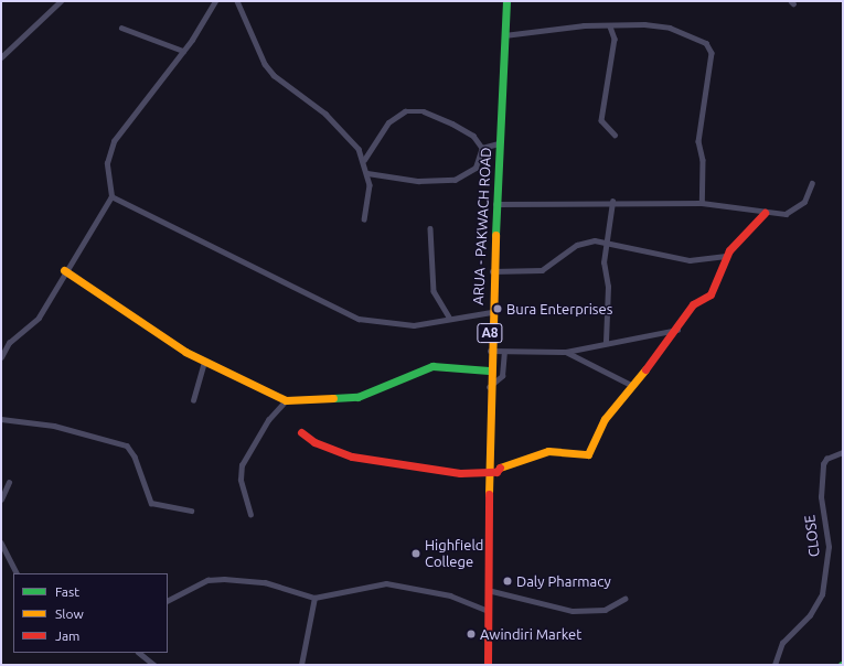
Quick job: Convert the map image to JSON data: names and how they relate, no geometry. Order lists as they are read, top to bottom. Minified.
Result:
{"streets":{"street":["ARUA - PAKWACH ROAD","A8","CLOSE"]},"places":["Bura Enterprises","Highfield College","Daly Pharmacy","Awindiri Market"],"legend":["Fast","Slow","Jam"]}
